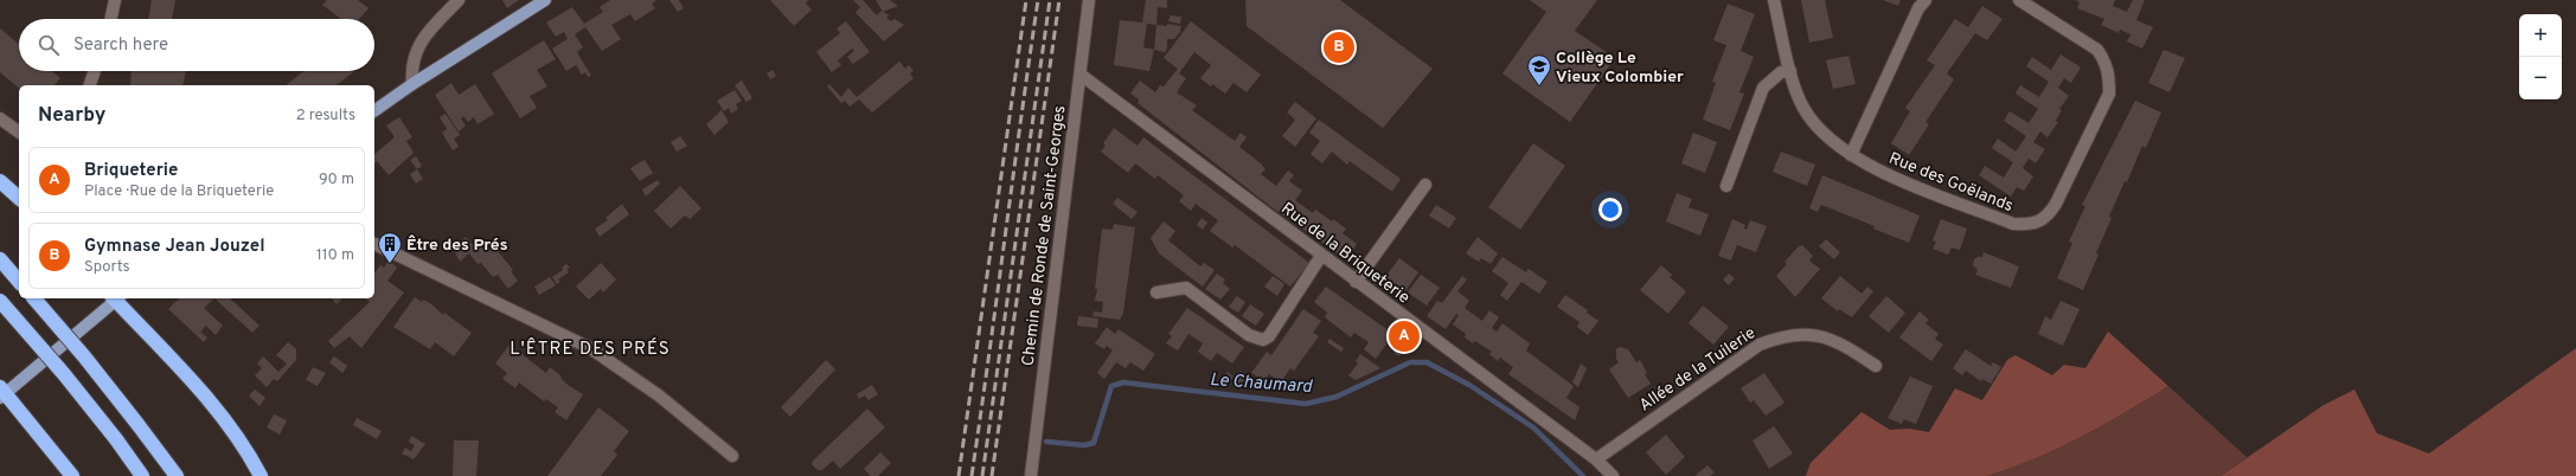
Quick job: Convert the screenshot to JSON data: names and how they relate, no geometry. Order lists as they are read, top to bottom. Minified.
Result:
{"streets":{"street":["Rue des Goëlands","Chemin de Ronde de Saint-Georges","Rue de la Briqueterie","Allée de la Tuilerie"]},"crossings":[["Chemin de Ronde de Saint-Georges","Rue de la Briqueterie"],["Rue de la Briqueterie","Allée de la Tuilerie"]],"districts":["L'ÊTRE DES PRÉS"],"water":["Le Chaumard"],"places":{"school or university":["Collège Le Vieux Colombier"],"building":["Être des Prés"]},"page":{"map_buttons":["+","−"],"search":"Search here","pins":["B","A"],"heading":["Nearby","2 results"],"list":[{"mark":"A","name":"Briqueterie","note":"Place · Rue de la Briqueterie","value":"90 m"},{"mark":"B","name":"Gymnase Jean Jouzel","note":"Sports","value":"110 m"}]}}
